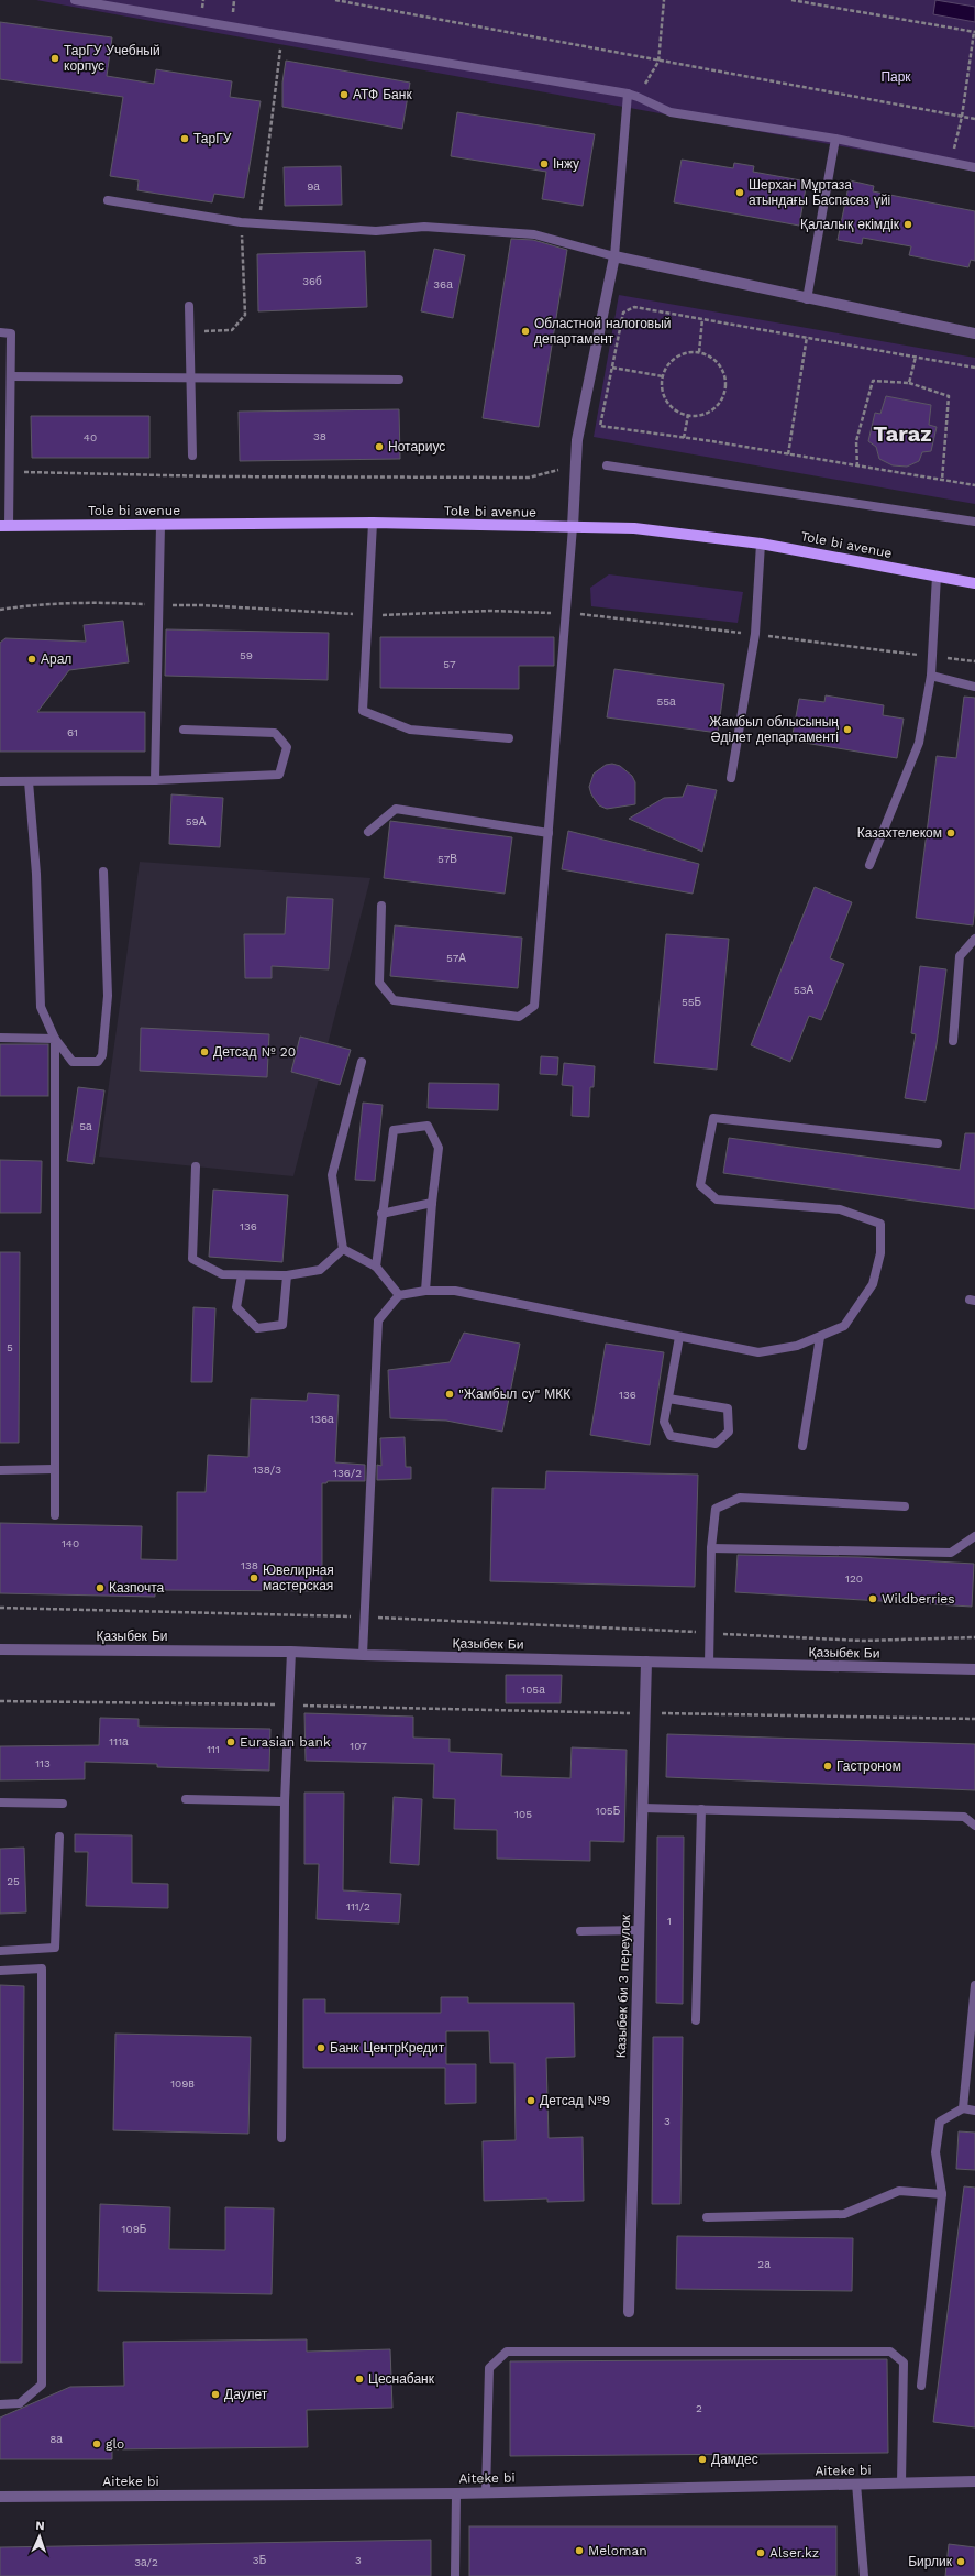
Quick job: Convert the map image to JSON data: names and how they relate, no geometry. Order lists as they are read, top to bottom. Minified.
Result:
{"streets":{"main road":["Tole bi avenue"],"street":["Қазыбек Би","Казыбек би 3 переулок","Aiteke bi"]},"crossings":[["Қазыбек Би","Казыбек би 3 переулок"]],"districts":["Taraz"],"parks":["Парк"],"places":["ТарГУ Учебный корпус","АТФ Банк","ТарГУ","Інжу","Шерхан Мұртаза атындағы Баспасөз үйі","Қалалық әкімдік","Областной налоговый департамент","Нотариус","Арал","Жамбыл облысының Әділет департаменті","Казахтелеком","Детсад № 20","\"Жамбыл су\" МКК","Ювелирная мастерская","Казпочта","Wildberries","Eurasian bank","Гастроном","Банк ЦентрКредит","Детсад №9","Цеснабанк","Даулет","glo","Дамдес","Meloman","Alser.kz","Бирлик"],"house_numbers":["9а","36б","36а","38","40","59","57","55а","61","59А","57В","57А","53А","55Б","5а","136","5","136","136а","138/3","136/2","140","138","120","105а","111а","107","111","113","105Б","105","25","111/2","1","109в","3","109Б","2а","2","8а","3Б","3","3а/2"],"north":"top"}
